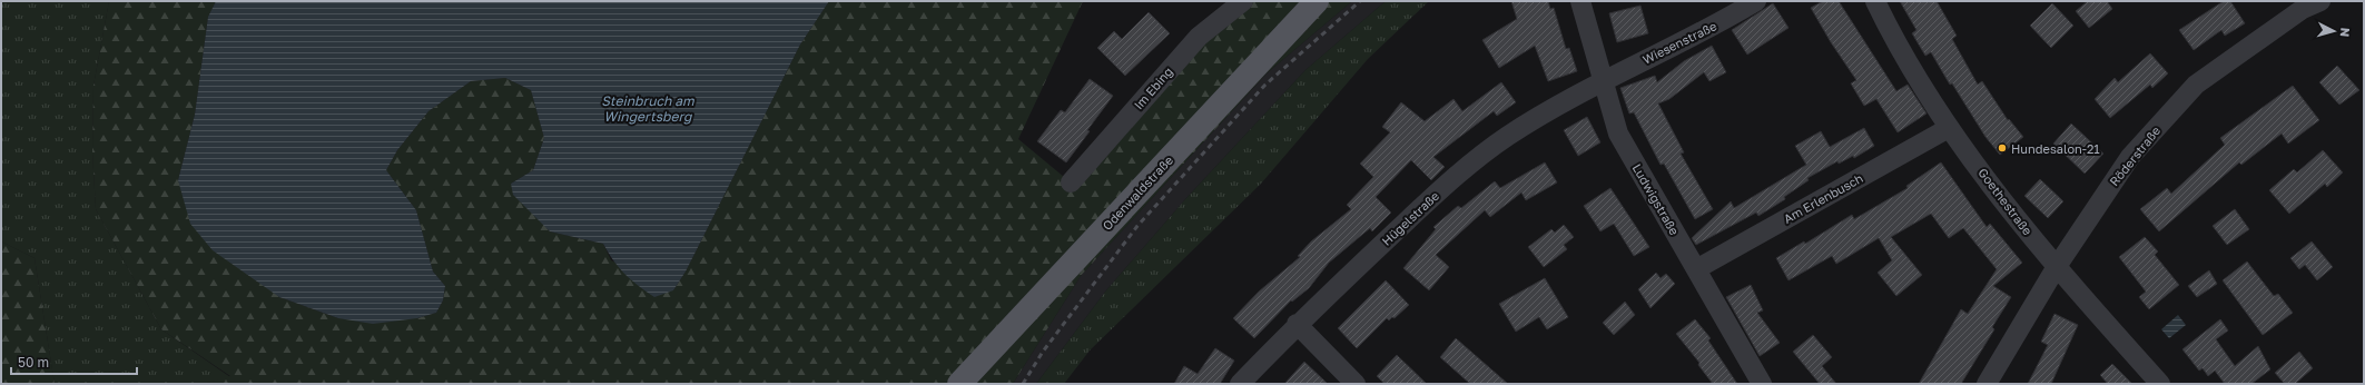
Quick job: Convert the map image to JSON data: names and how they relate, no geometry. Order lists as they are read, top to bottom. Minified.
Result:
{"streets":{"main road":["Odenwaldstraße"],"street":["Wiesenstraße","Im Ebing","Röderstraße","Am Erlenbusch","Ludwigstraße","Goethestraße","Hügelstraße"]},"crossings":[["Wiesenstraße","Ludwigstraße"],["Wiesenstraße","Hügelstraße"],["Röderstraße","Goethestraße"],["Am Erlenbusch","Ludwigstraße"],["Am Erlenbusch","Goethestraße"],["Ludwigstraße","Hügelstraße"]],"water":["Steinbruch am Wingertsberg"],"places":["Hundesalon-21"],"scale_bar":"50 m","north":"right"}
